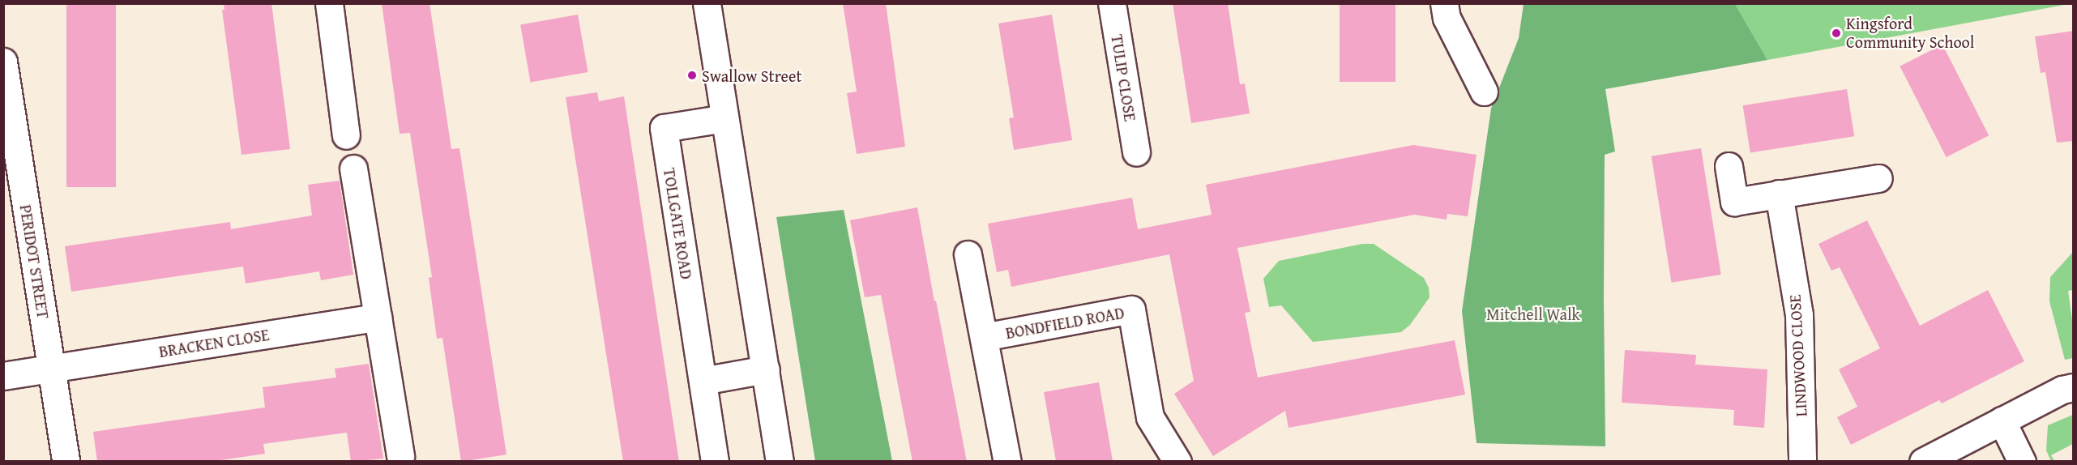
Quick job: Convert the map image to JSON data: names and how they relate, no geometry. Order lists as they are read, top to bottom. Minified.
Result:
{"streets":{"street":["TULIP CLOSE","TOLLGATE ROAD","PERIDOT STREET","BONDFIELD ROAD","BRACKEN CLOSE","LINDWOOD CLOSE"]},"crossings":[["PERIDOT STREET","BRACKEN CLOSE"]],"parks":["Mitchell Walk"],"places":["Kingsford Community School","Swallow Street"]}
